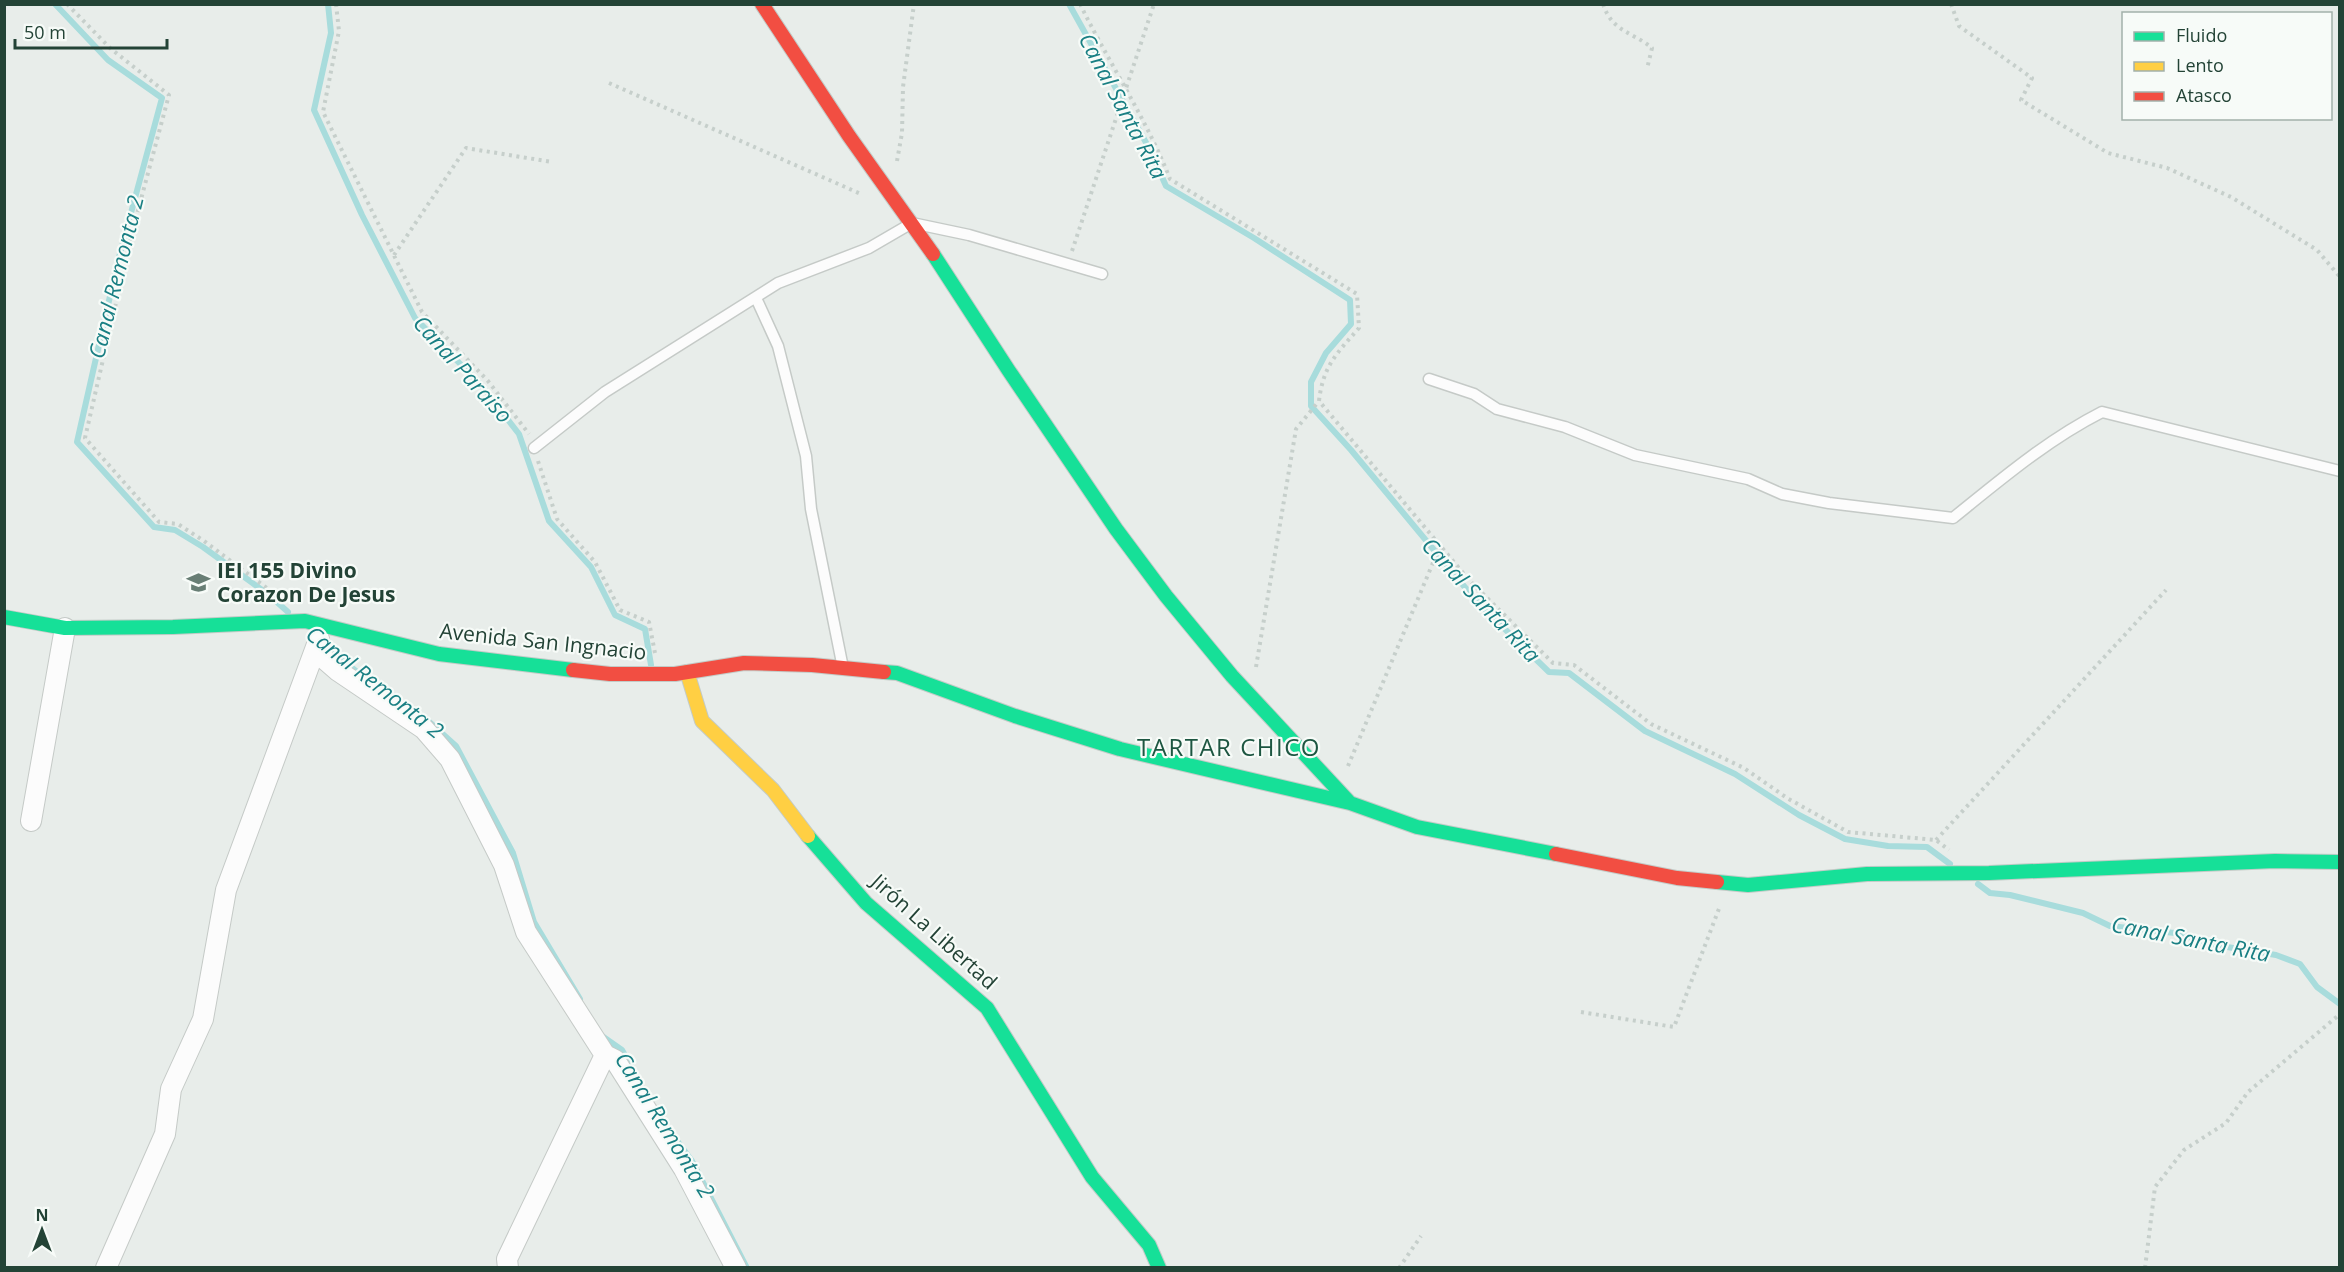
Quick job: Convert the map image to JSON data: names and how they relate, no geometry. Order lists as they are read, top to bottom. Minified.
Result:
{"streets":{"street":["Avenida San Ingnacio","Jirón La Libertad"]},"crossings":[["Avenida San Ingnacio","Jirón La Libertad"]],"districts":["TARTAR CHICO"],"water":["Canal Santa Rita","Canal Remonta 2","Canal Paraiso"],"places":{"school or university":["IEI 155 Divino Corazon De Jesus"]},"legend":["Fluido","Lento","Atasco"],"scale_bar":"50 m","north":"top"}
